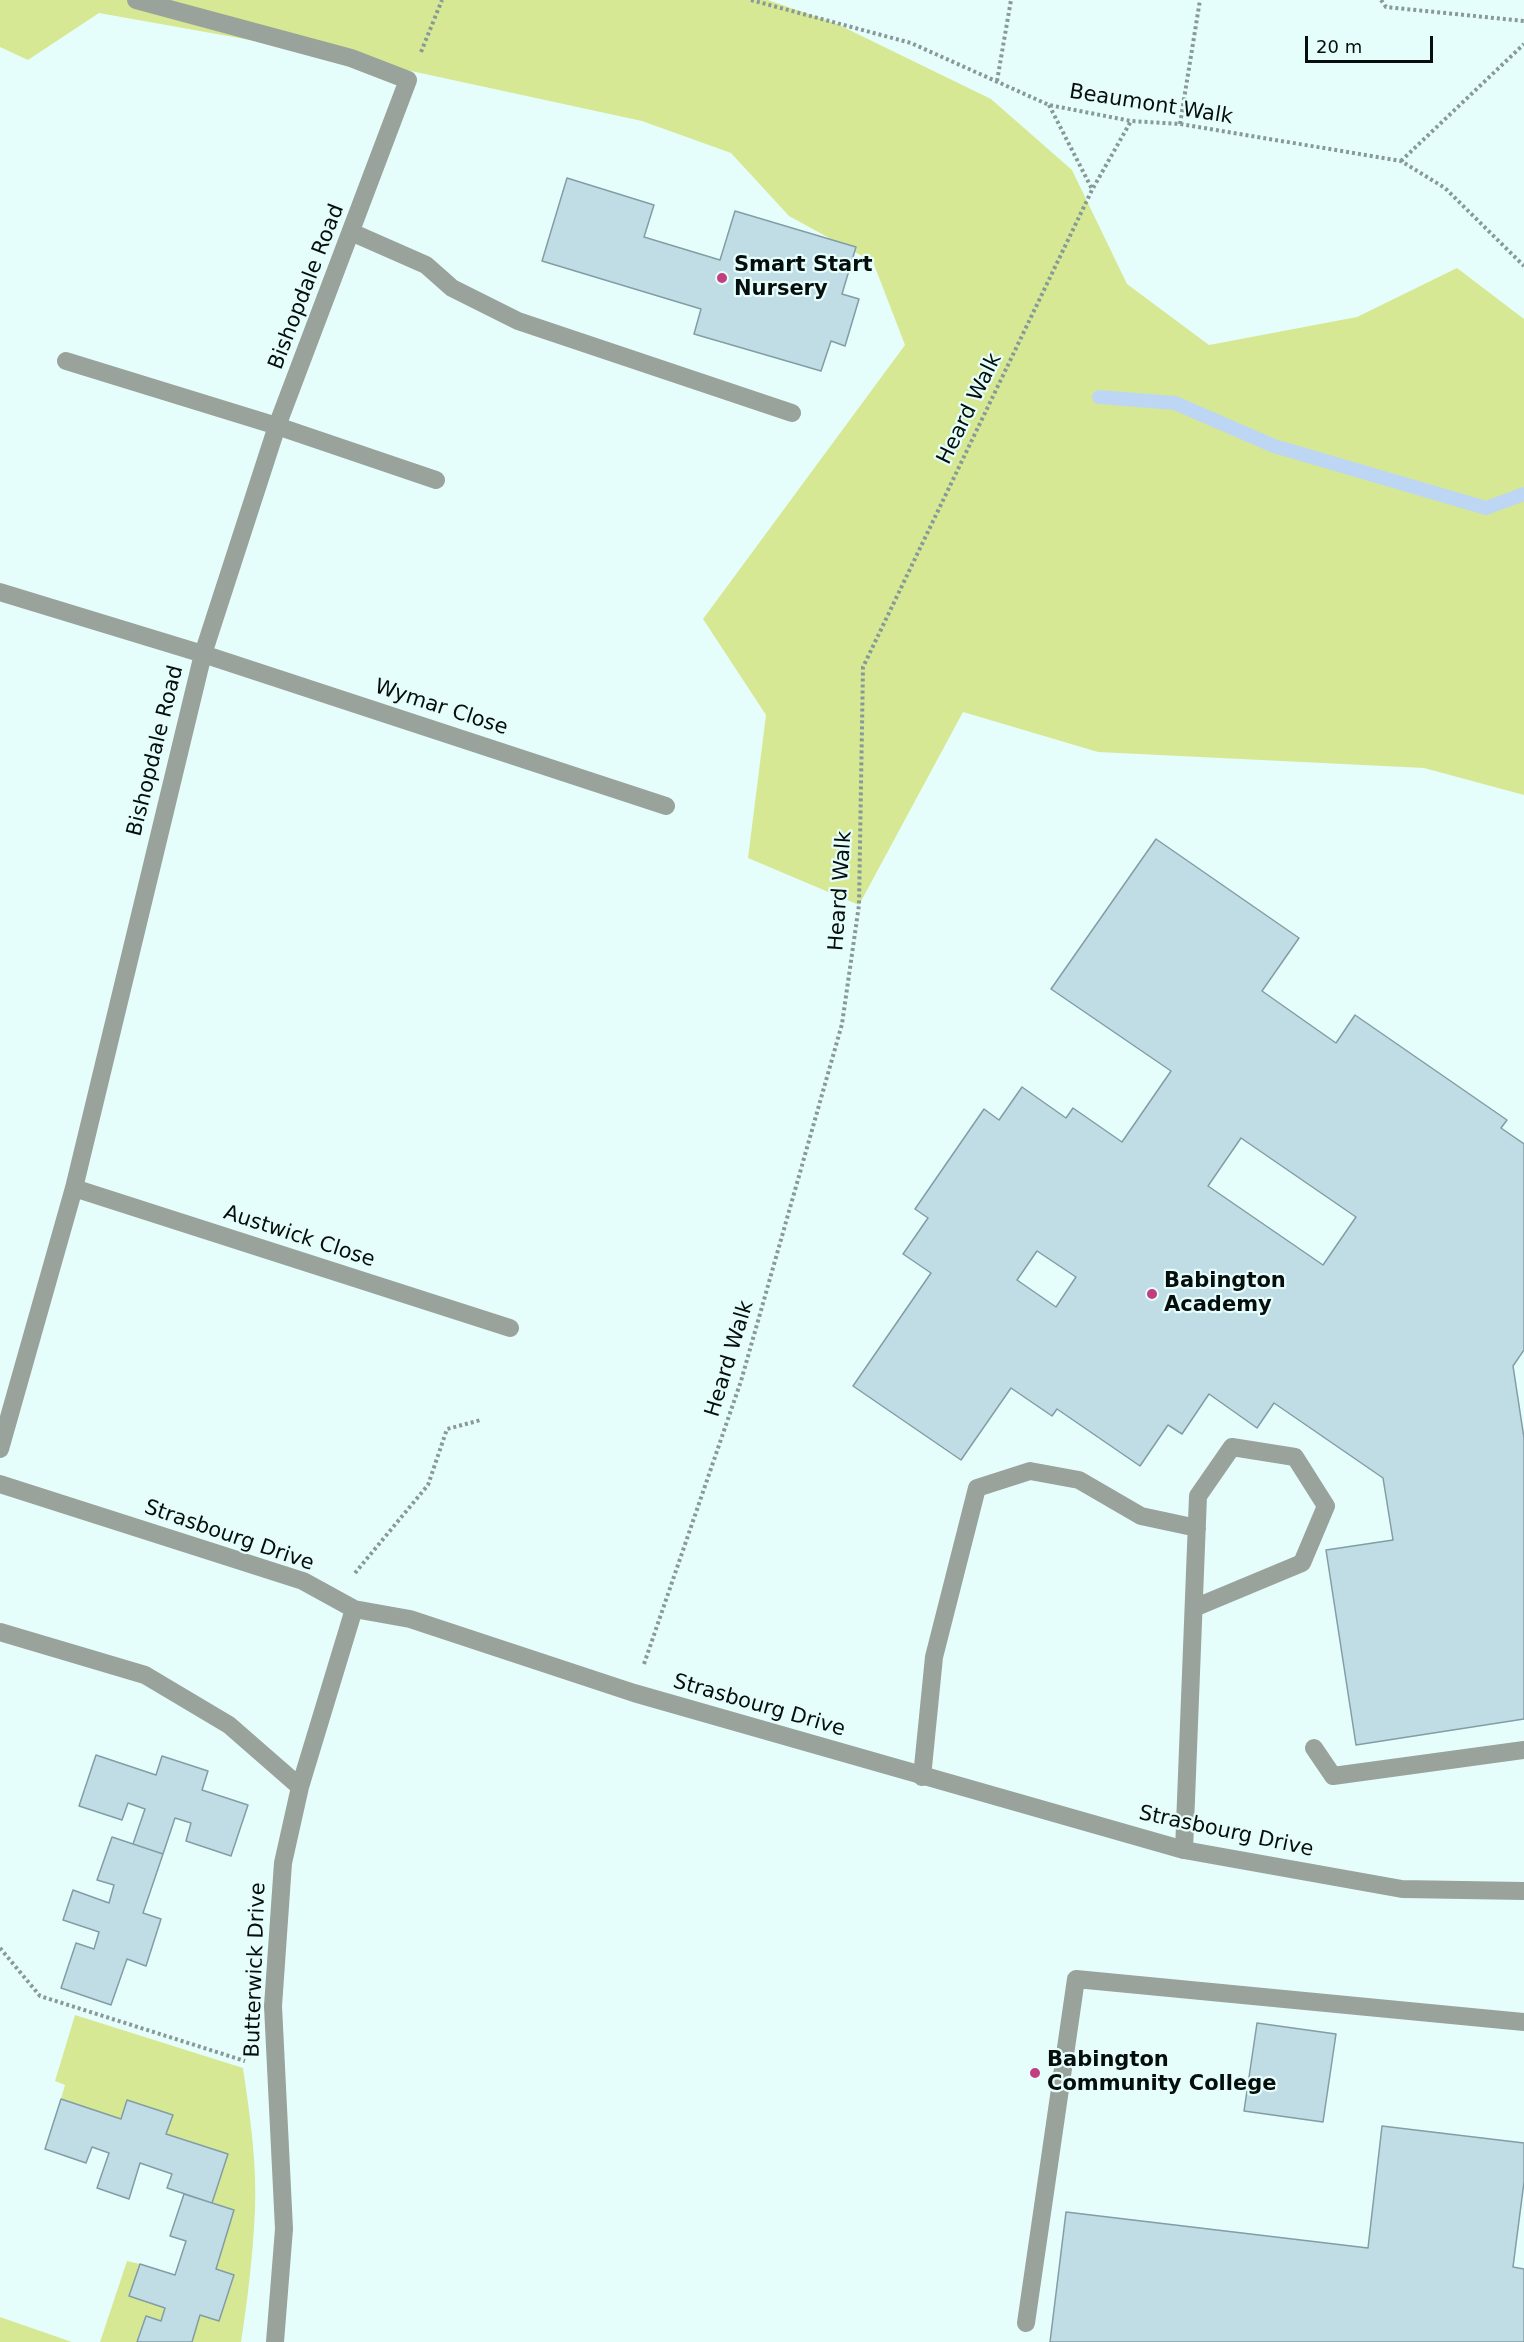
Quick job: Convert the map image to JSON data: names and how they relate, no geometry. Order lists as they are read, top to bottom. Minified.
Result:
{"streets":{"street":["Bishopdale Road","Wymar Close","Austwick Close","Strasbourg Drive","Butterwick Drive"],"path":["Beaumont Walk","Heard Walk"]},"crossings":[["Beaumont Walk","Heard Walk"],["Bishopdale Road","Wymar Close"],["Bishopdale Road","Austwick Close"],["Heard Walk","Strasbourg Drive"],["Strasbourg Drive","Butterwick Drive"]],"places":["Smart Start Nursery","Babington Academy","Babington Community College"],"scale_bar":"20 m"}
